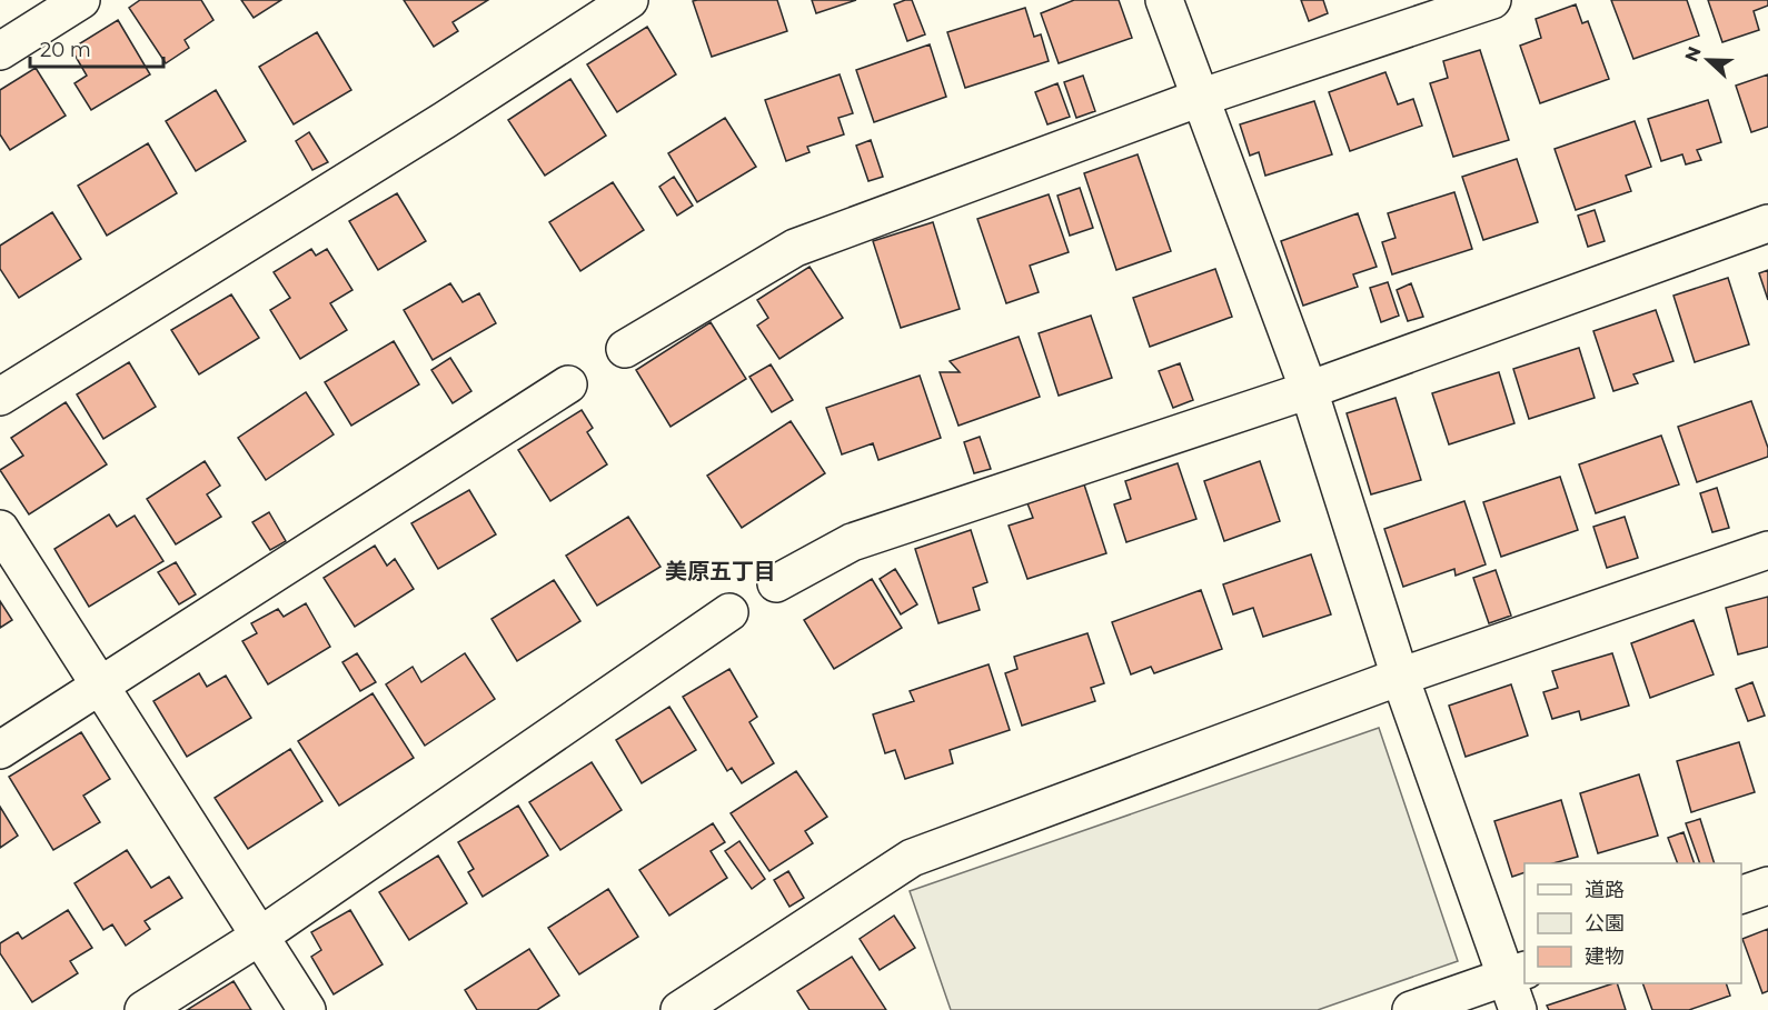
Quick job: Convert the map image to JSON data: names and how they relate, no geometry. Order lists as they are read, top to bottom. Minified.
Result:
{"districts":["美原五丁目"],"legend":["道路","公園","建物"],"scale_bar":"20 m","north":"left"}
